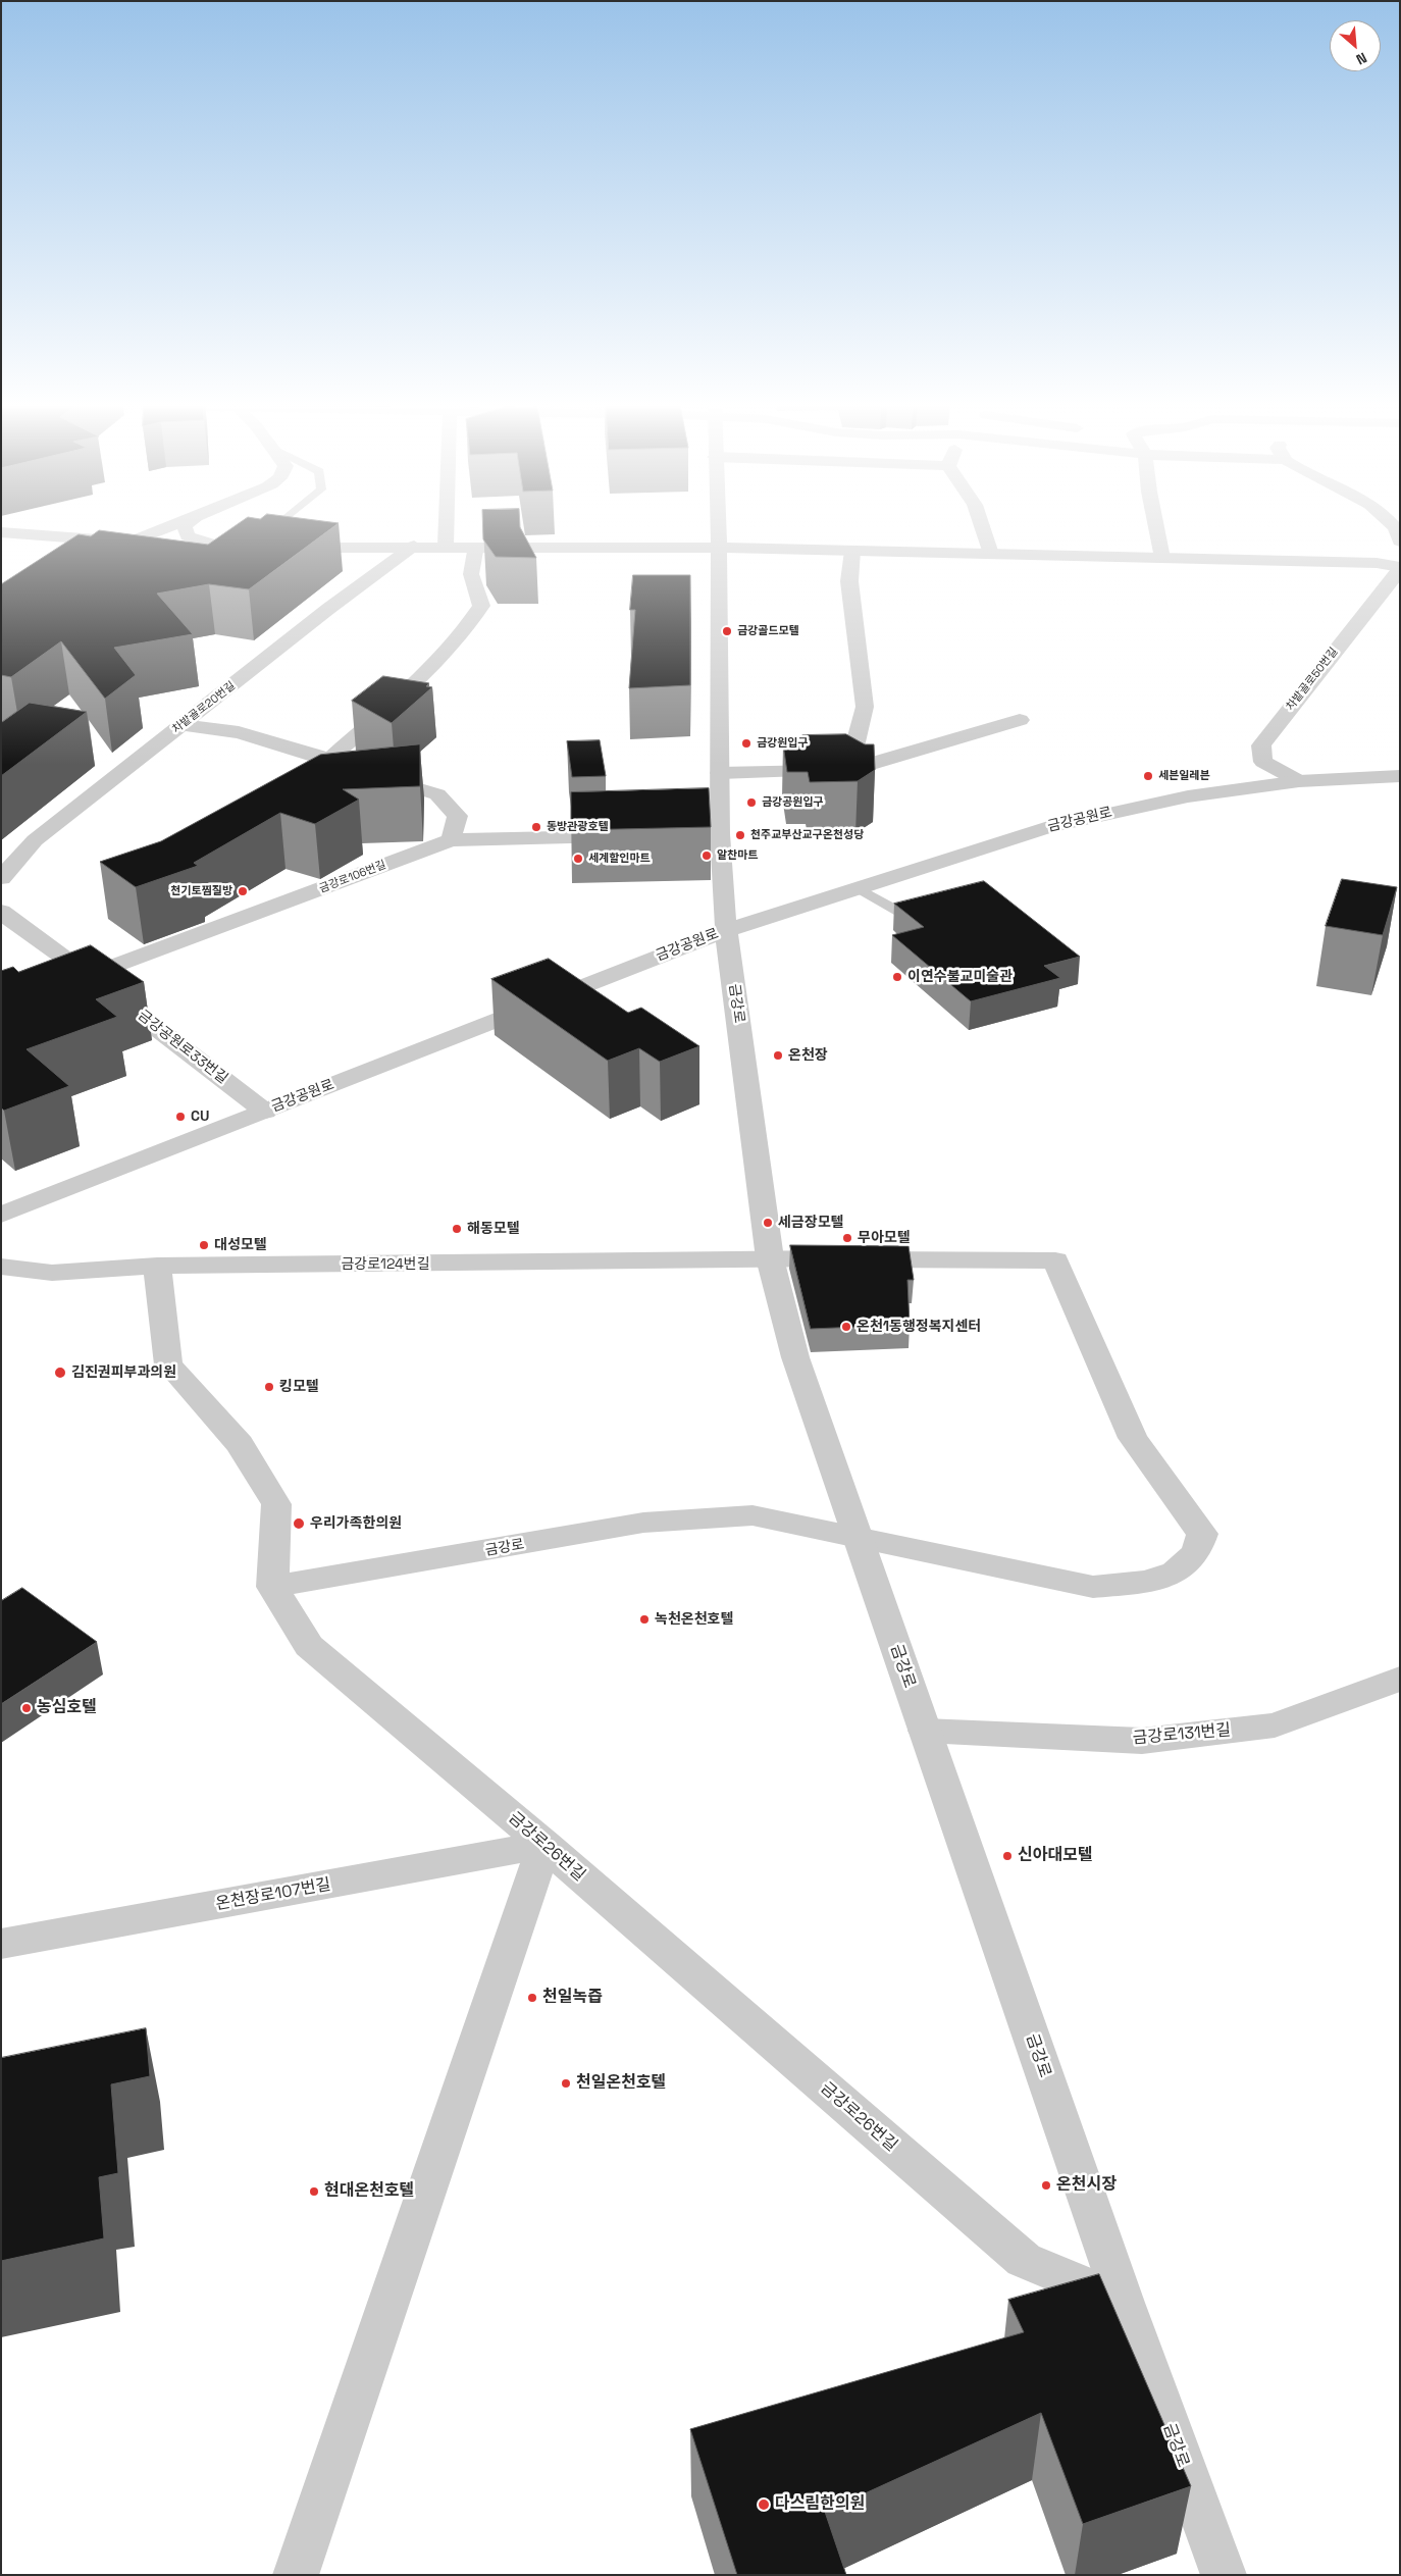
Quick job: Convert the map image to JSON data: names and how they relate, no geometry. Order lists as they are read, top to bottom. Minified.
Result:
{"streets":{"street":["차밭골로50번길","차밭골로20번길","금강공원로","금강로106번길","금강로","금강공원로33번길","금강로124번길","금강로131번길","금강로26번길","온천장로107번길"]},"crossings":[["차밭골로50번길","금강공원로"],["금강공원로","금강로"],["금강공원로","금강공원로33번길"],["금강로106번길","금강공원로33번길"],["금강로","금강로124번길"],["금강로","금강로131번길"],["금강로","금강로26번길"],["금강로26번길","온천장로107번길"]],"places":["금강골드모텔","금강원입구","세븐일레븐","금강공원입구","동방관광호텔","천주교부산교구온천성당","알찬마트","세계할인마트","천기토찜질방","이연수불교미술관","온천장","CU","세금장모텔","해동모텔","무아모텔","대성모텔","온천1동행정복지센터","김진권피부과의원","킹모텔","우리가족한의원","녹천온천호텔","농심호텔","신아대모텔","천일녹즙","천일온천호텔","온천시장","현대온천호텔","다스림한의원"],"north":"bottom right"}
